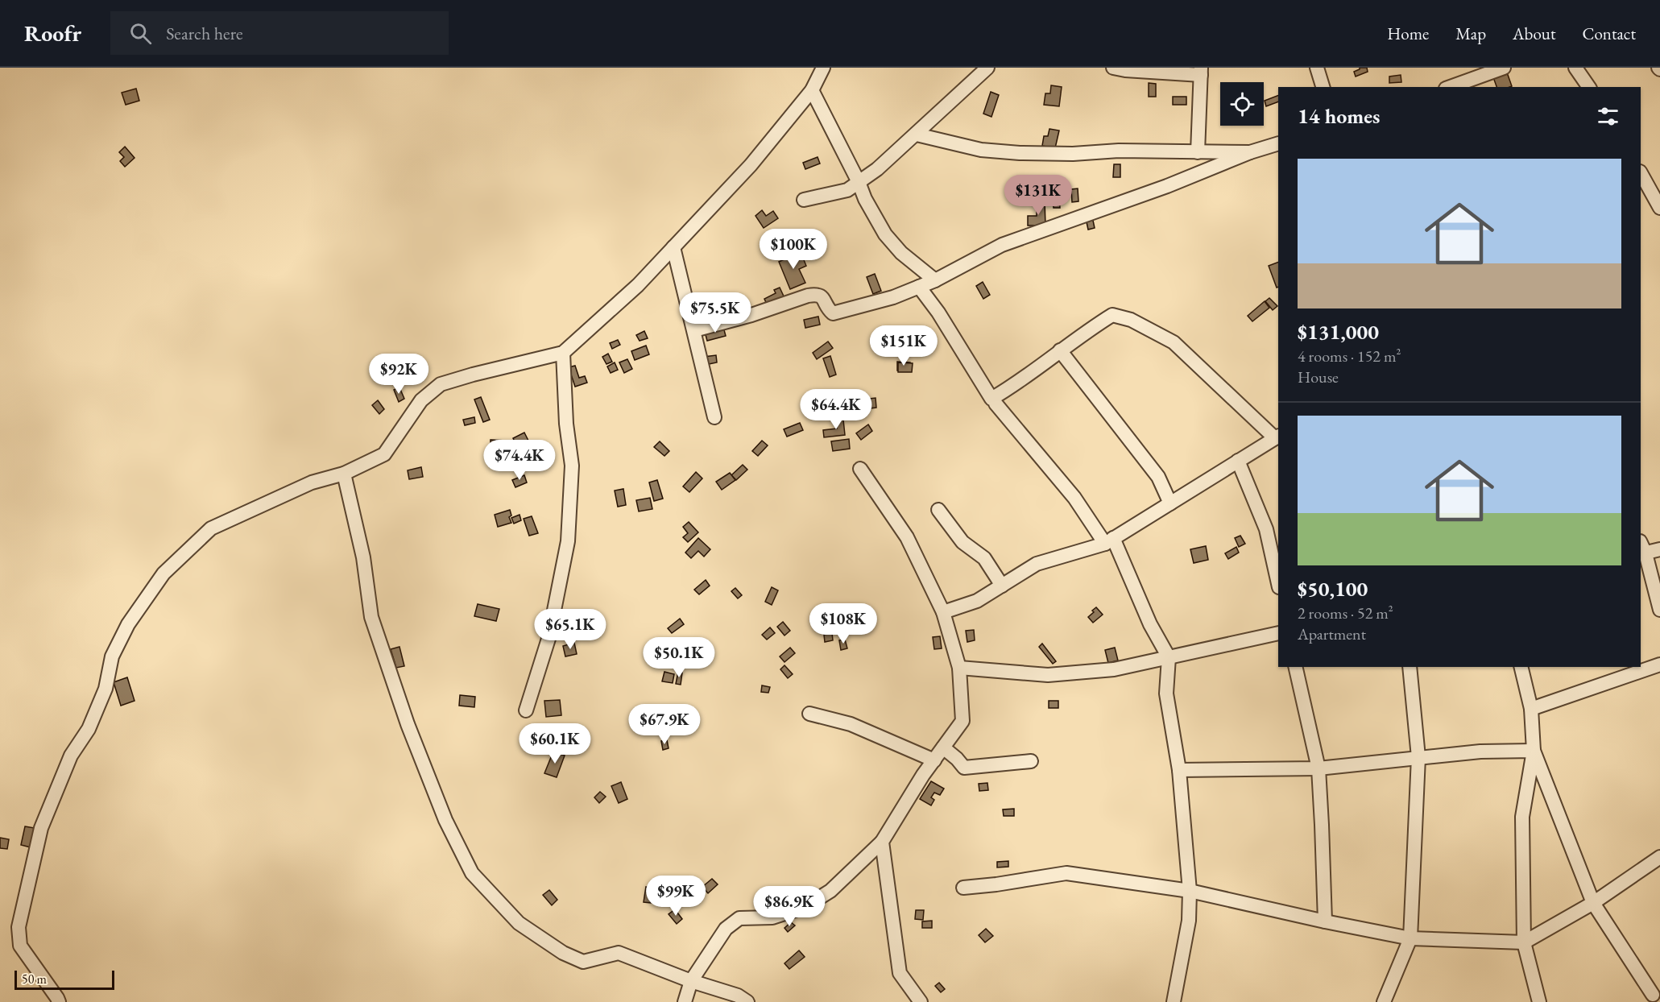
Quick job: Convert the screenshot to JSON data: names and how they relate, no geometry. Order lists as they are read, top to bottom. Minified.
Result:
{"scale_bar":"50 m","page":{"header":"Roofr","search":"Search here","nav":["Home","Map","About","Contact"],"heading":"14 homes","list":[{"name":"$131,000","note":"4 rooms · 152 m² · House"},{"name":"$50,100","note":"2 rooms · 52 m² · Apartment"}],"price":["$131K","$100K","$75.5K","$151K","$92K","$64.4K","$74.4K","$108K","$65.1K","$50.1K","$67.9K","$60.1K","$99K","$86.9K"],"scale":"50 m"}}
